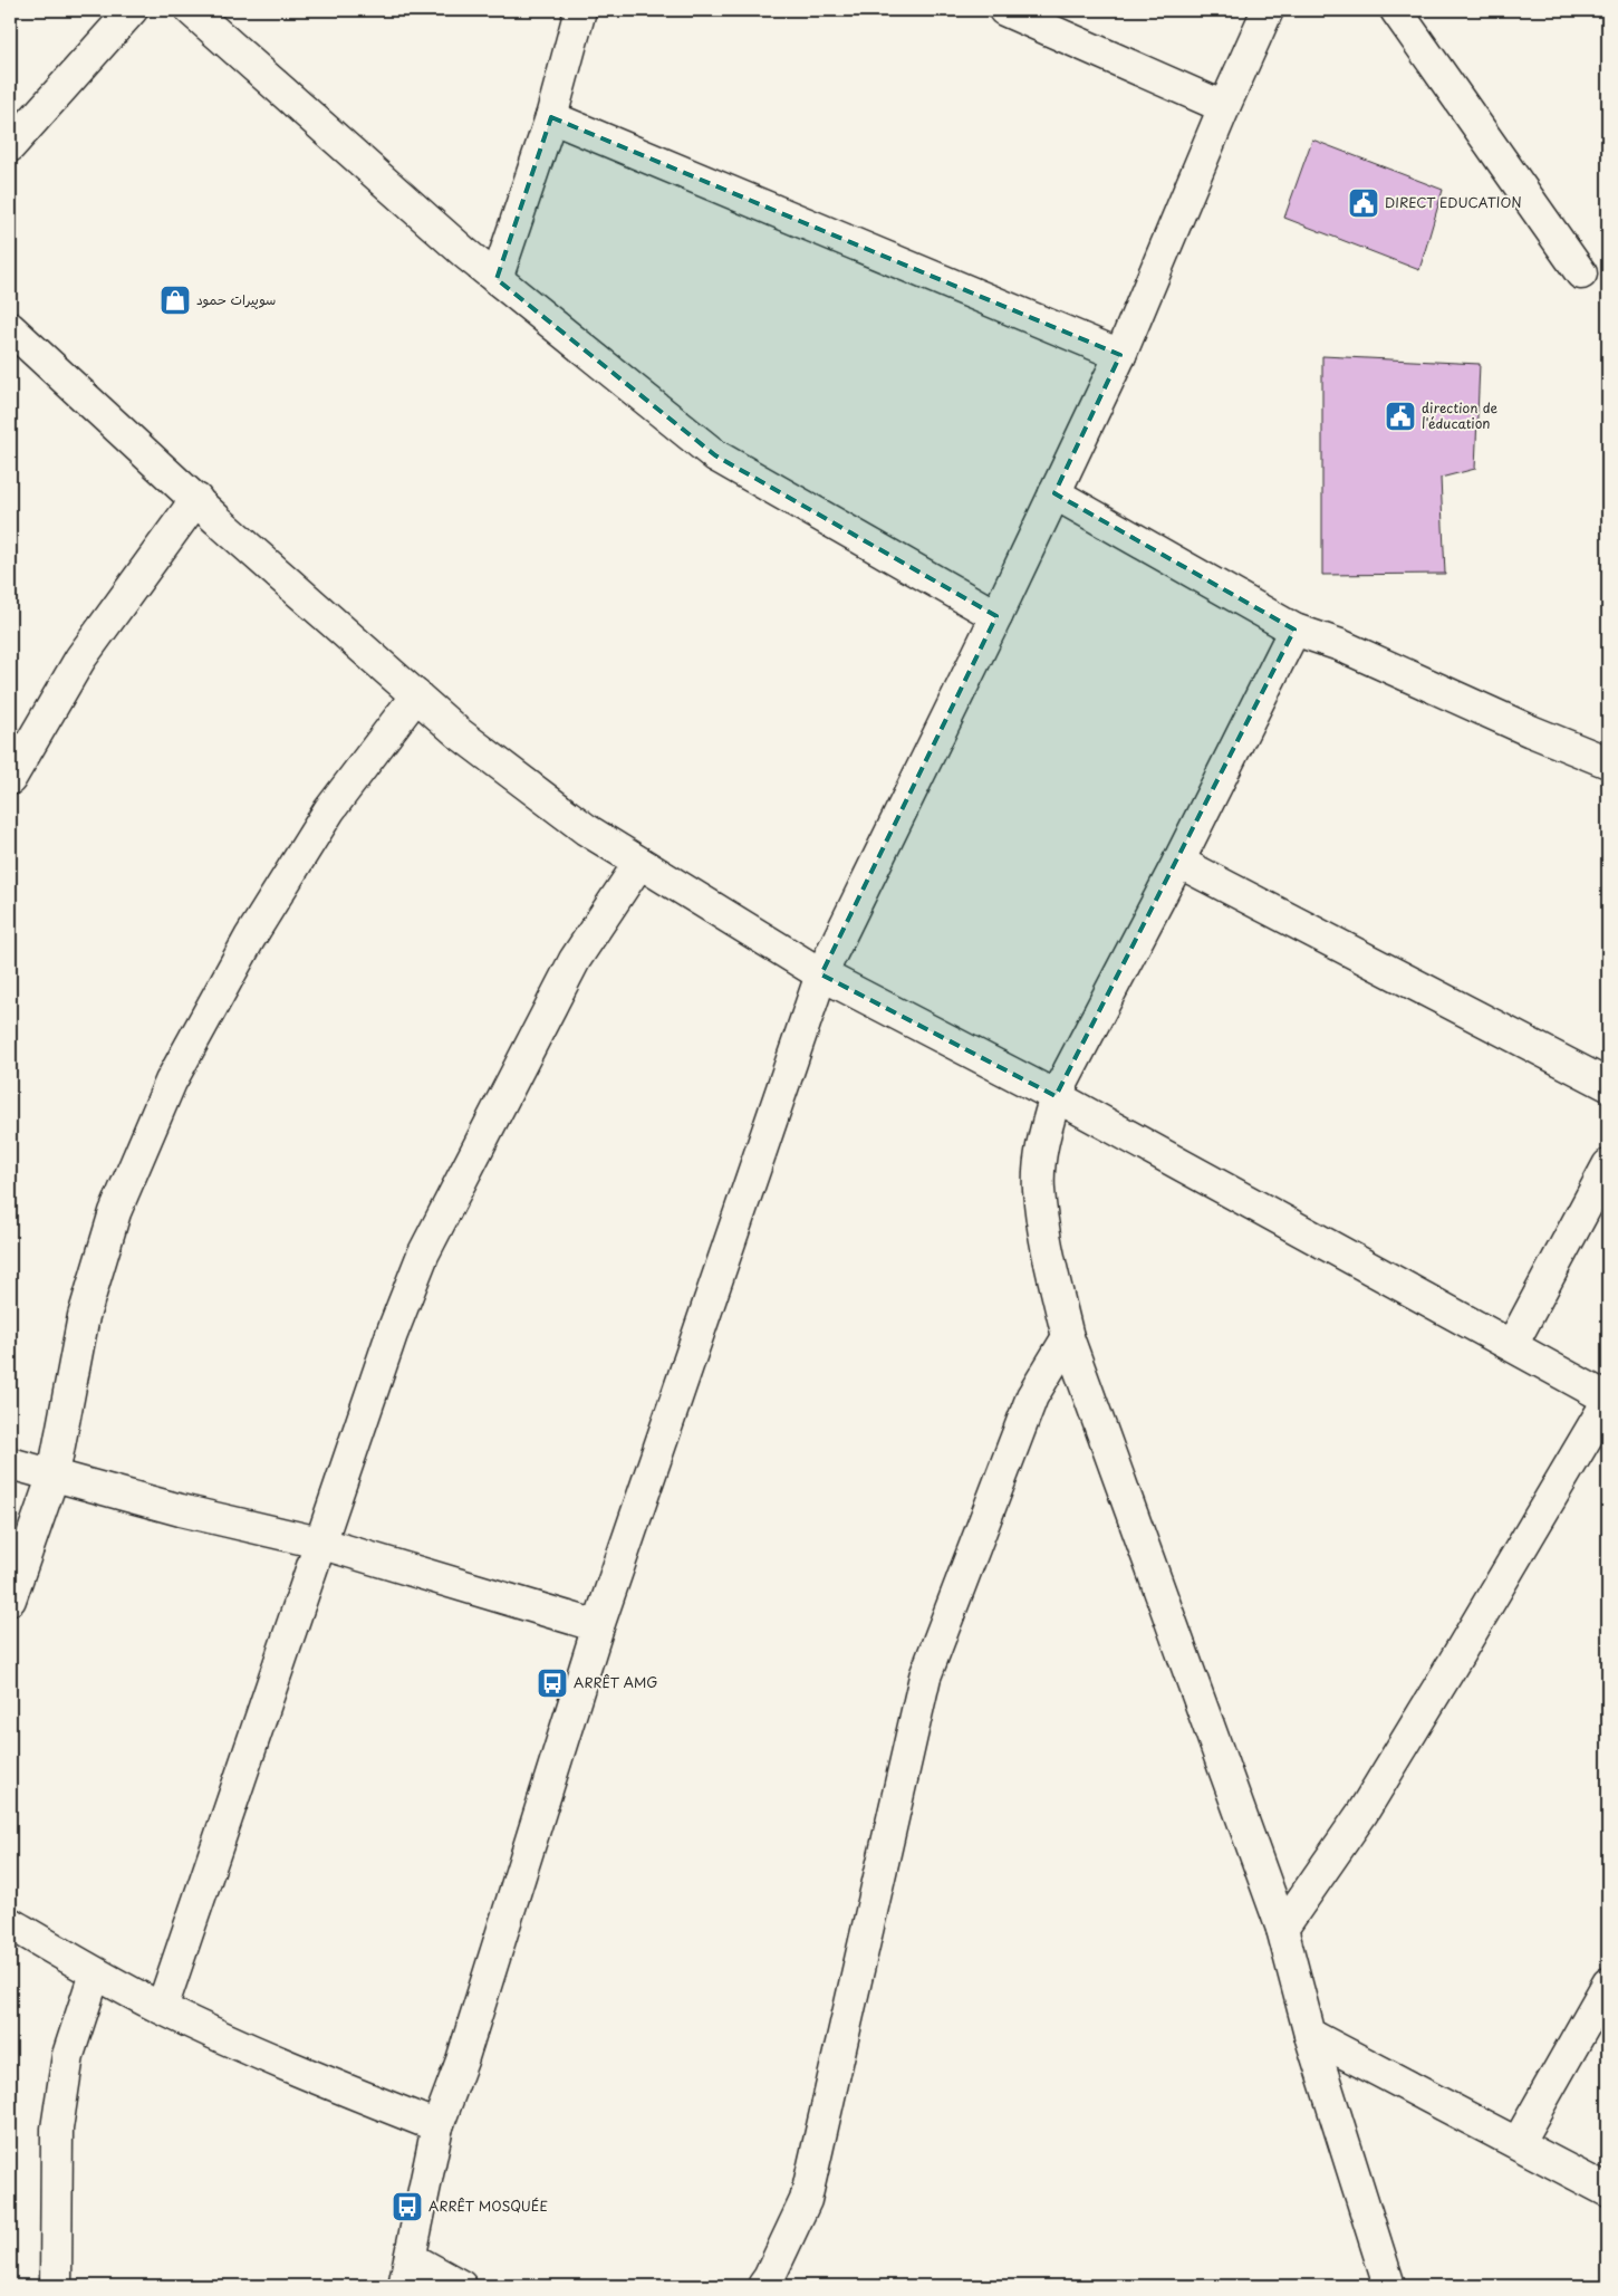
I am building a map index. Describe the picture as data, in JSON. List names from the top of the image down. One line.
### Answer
{"places":{"public building":["DIRECT EDUCATION","direction de l'éducation"],"shop":["سوپيرات حمود"],"bus stop":["ARRÊT AMG","ARRÊT MOSQUÉE"]}}
